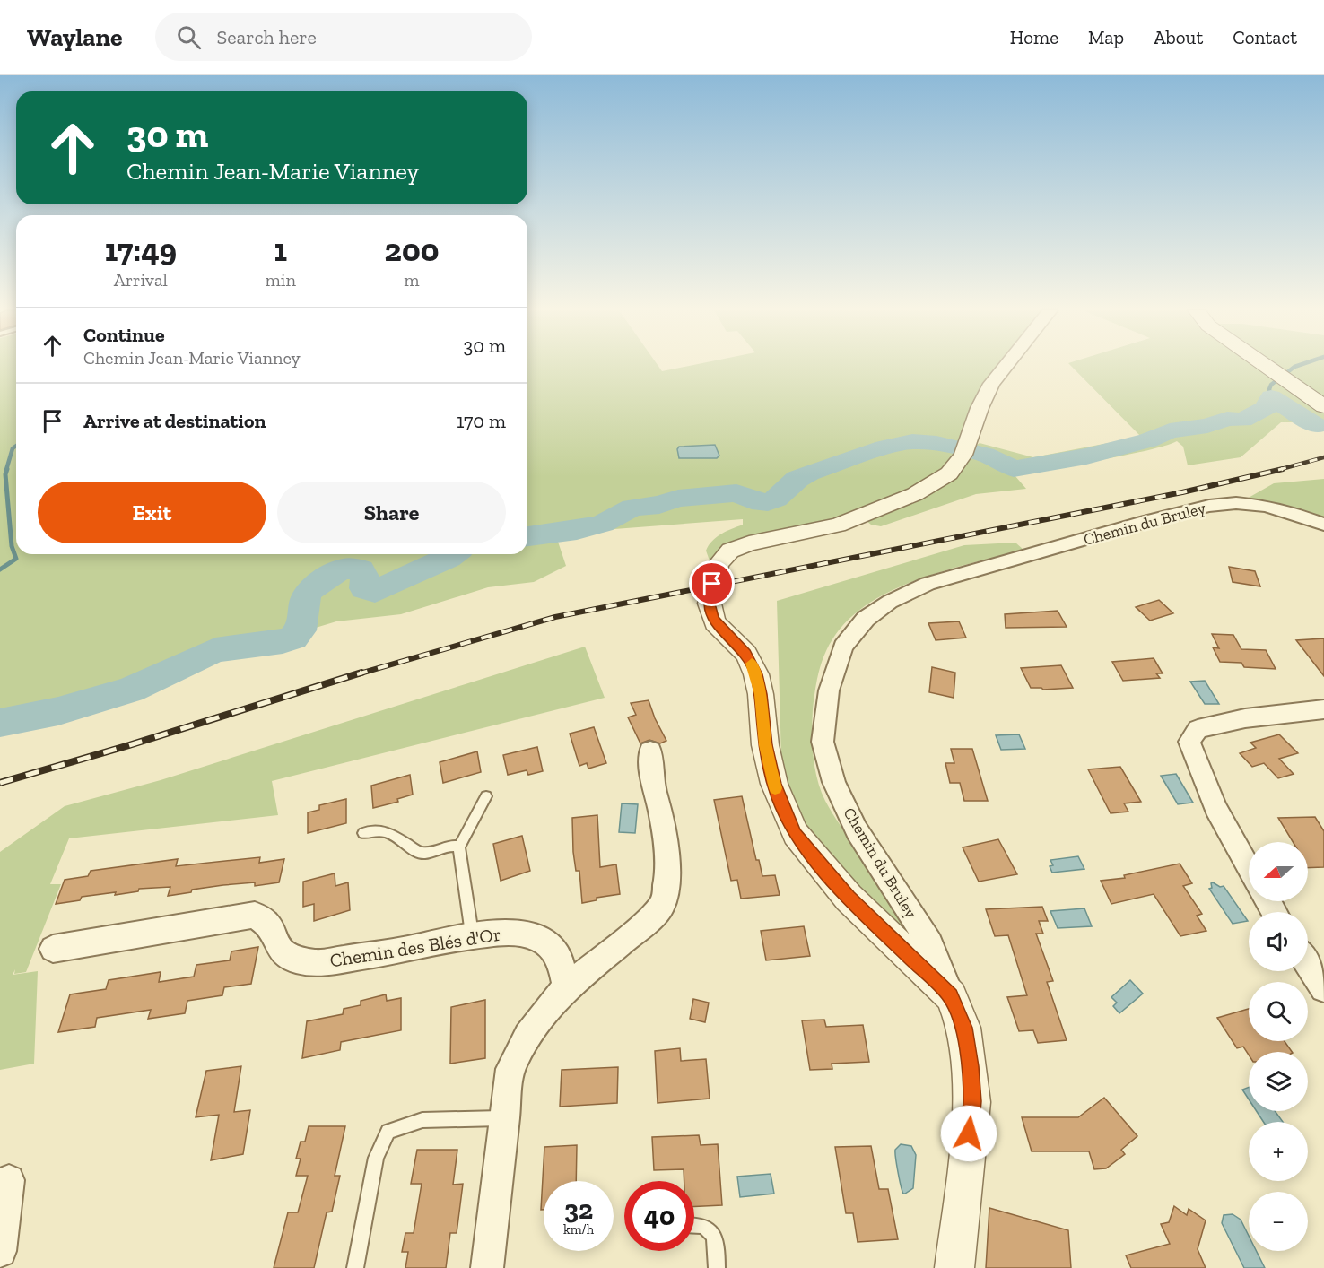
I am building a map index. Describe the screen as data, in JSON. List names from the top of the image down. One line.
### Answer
{"streets":{"street":["Chemin du Bruley","Chemin des Blés d'Or"]},"north":"left","page":{"header":"Waylane","search":"Search here","nav":["Home","Map","About","Contact"],"turn":["30 m","Chemin Jean-Marie Vianney"],"eta":["17:49","Arrival","1","min","200","m"],"list":[{"name":"Continue","note":"Chemin Jean-Marie Vianney","value":"30 m"},{"name":"Arrive at destination","value":"170 m"}],"buttons":["Exit","Share"],"map_buttons":["+","−"],"speed":"32 km/h","limit":"40"}}
